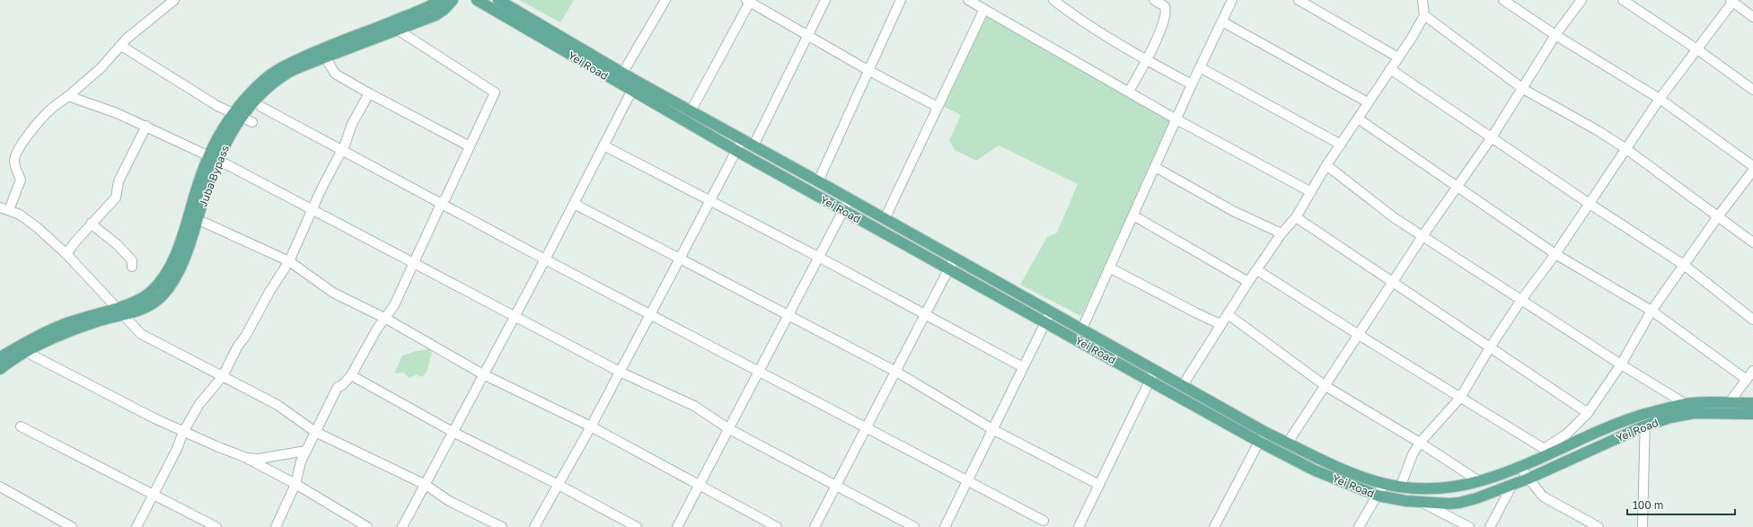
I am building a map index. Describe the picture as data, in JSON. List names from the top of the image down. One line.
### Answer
{"streets":{"main road":["Yei Road","Juba Bypass"]},"scale_bar":"100 m"}
